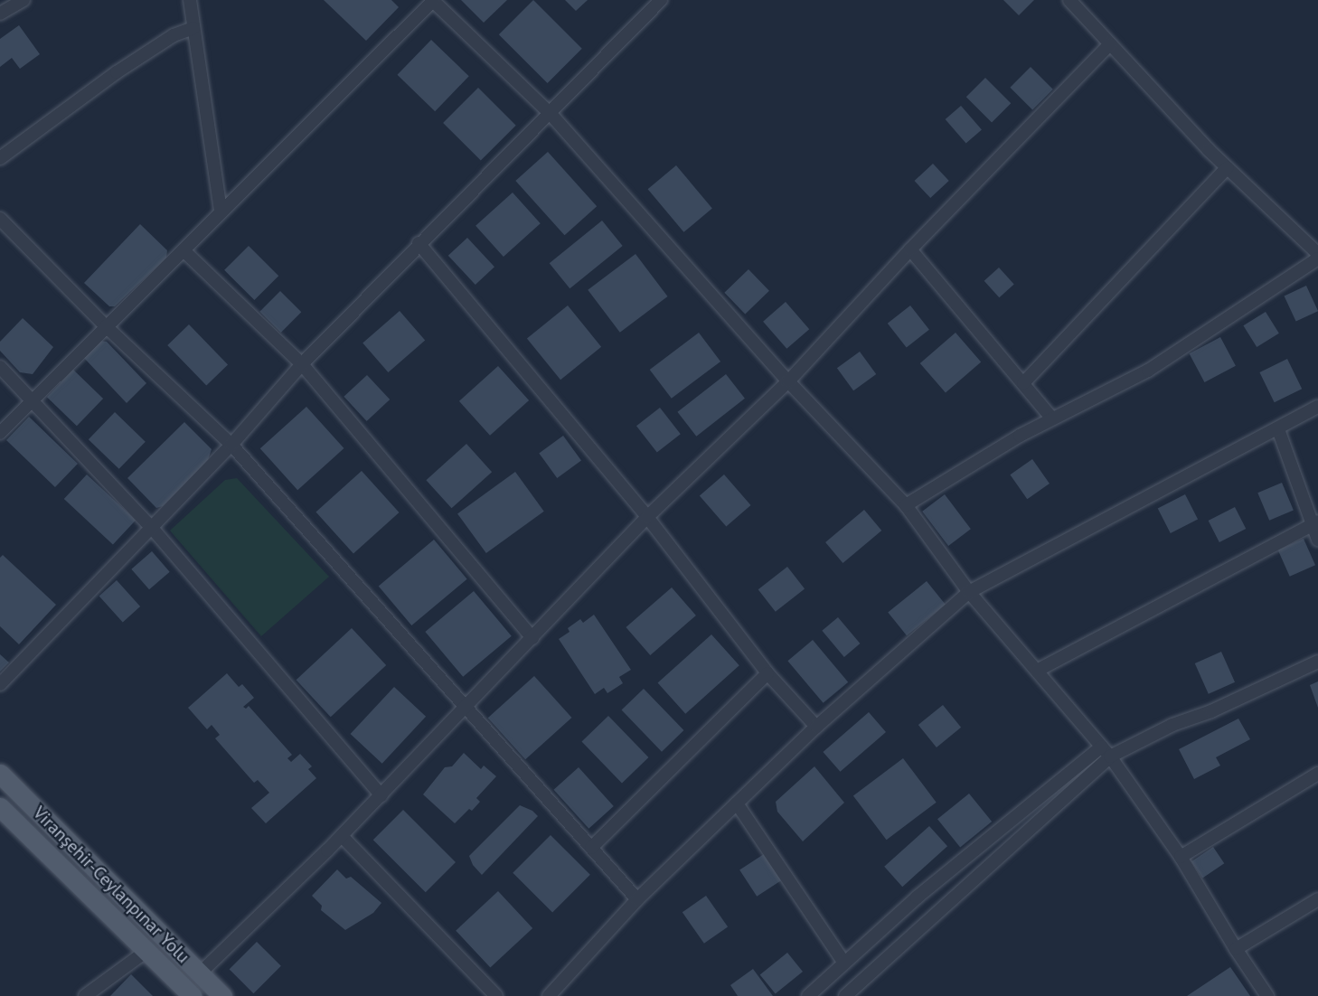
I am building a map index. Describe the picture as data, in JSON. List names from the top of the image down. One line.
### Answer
{"streets":{"main road":["Viranşehir-Ceylanpınar Yolu"]}}
